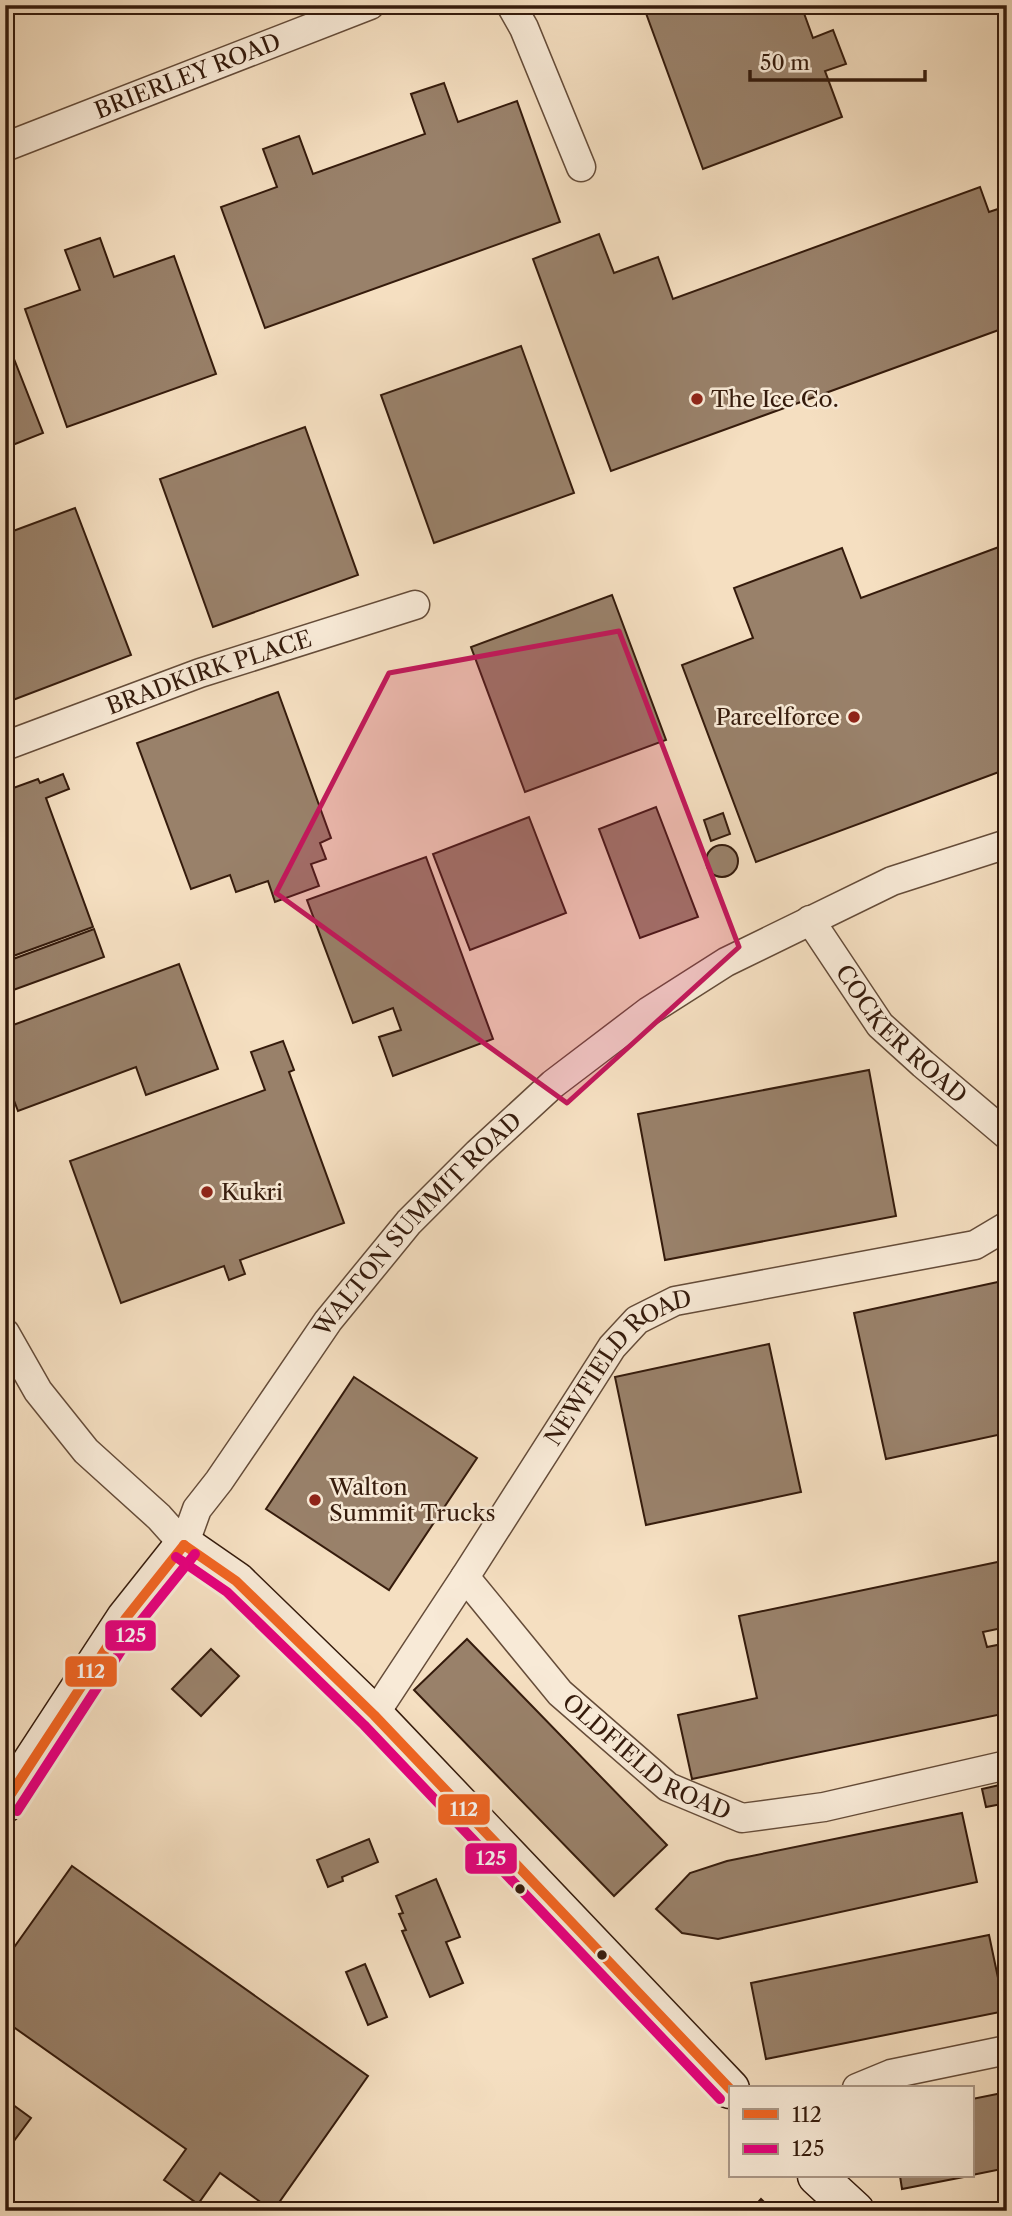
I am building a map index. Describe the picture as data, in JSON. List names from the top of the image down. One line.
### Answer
{"streets":{"street":["BRIERLEY ROAD","BRADKIRK PLACE","COCKER ROAD","WALTON SUMMIT ROAD","NEWFIELD ROAD","OLDFIELD ROAD"]},"crossings":[["COCKER ROAD","WALTON SUMMIT ROAD"],["NEWFIELD ROAD","OLDFIELD ROAD"]],"places":["The Ice Co.","Parcelforce","Kukri","Walton Summit Trucks"],"lines":["transit line 112","transit line 125"],"legend":["112","125"],"scale_bar":"50 m"}
